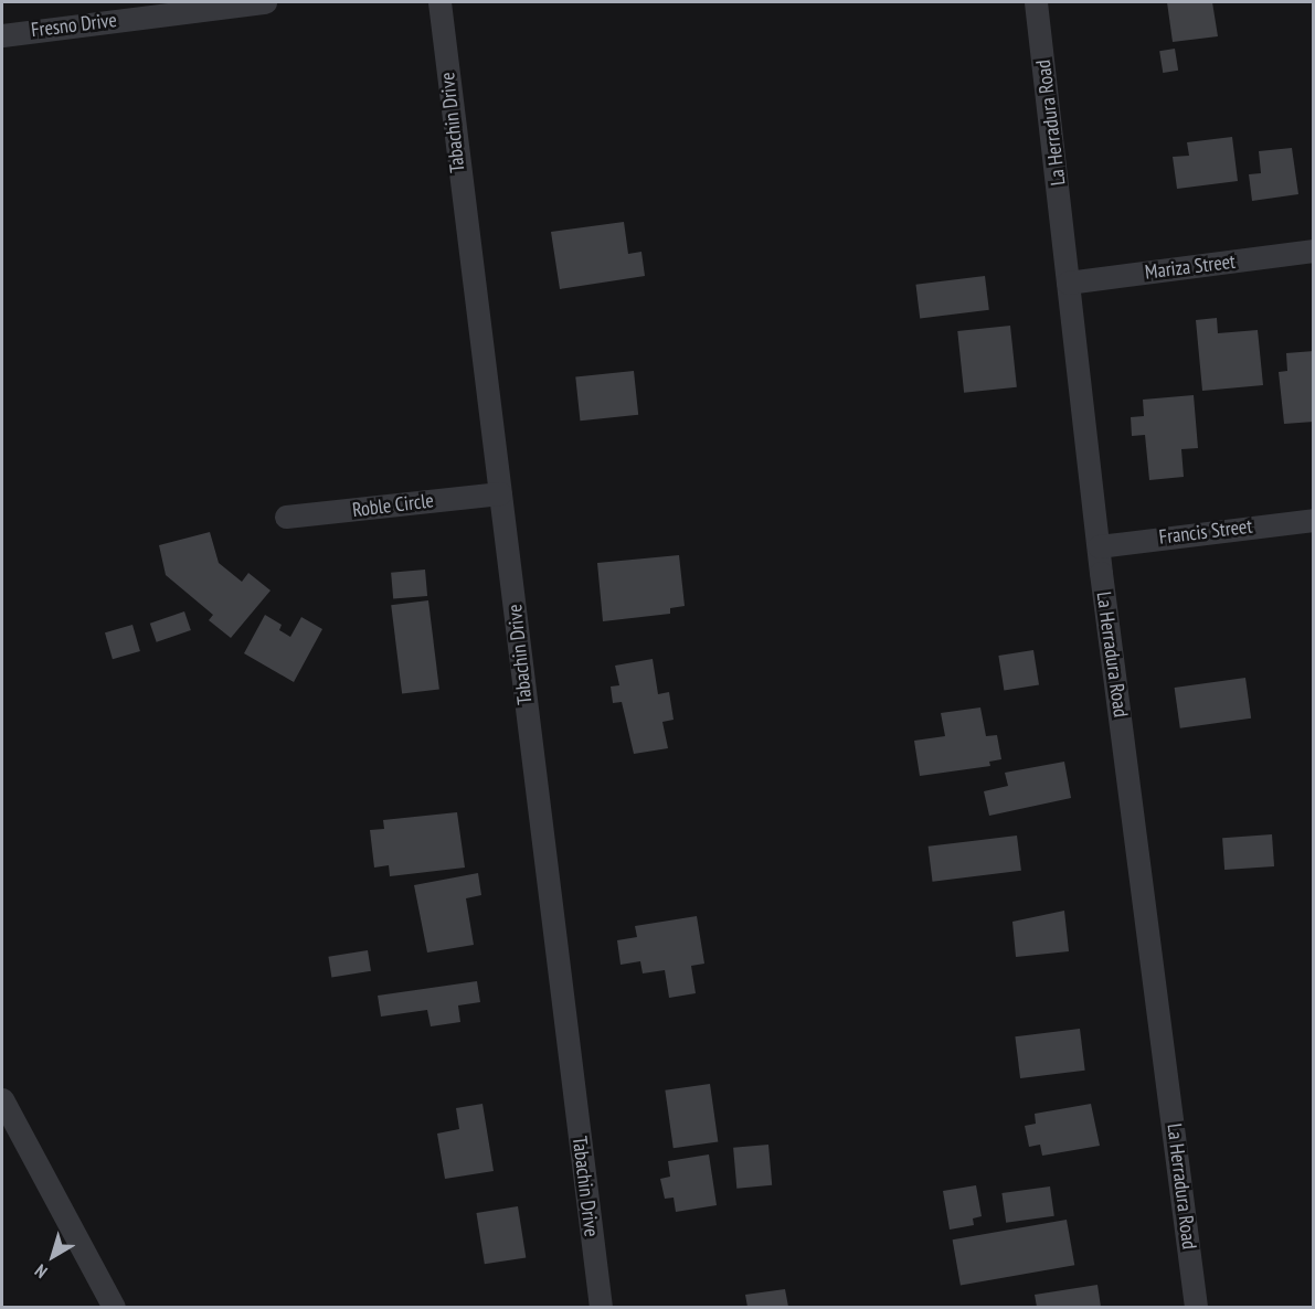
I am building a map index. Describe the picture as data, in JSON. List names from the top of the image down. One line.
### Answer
{"streets":{"street":["Fresno Drive","Tabachin Drive","La Herradura Road","Mariza Street","Roble Circle","Francis Street"]},"crossings":[["Tabachin Drive","Roble Circle"],["La Herradura Road","Mariza Street"],["La Herradura Road","Francis Street"]],"north":"bottom left"}
